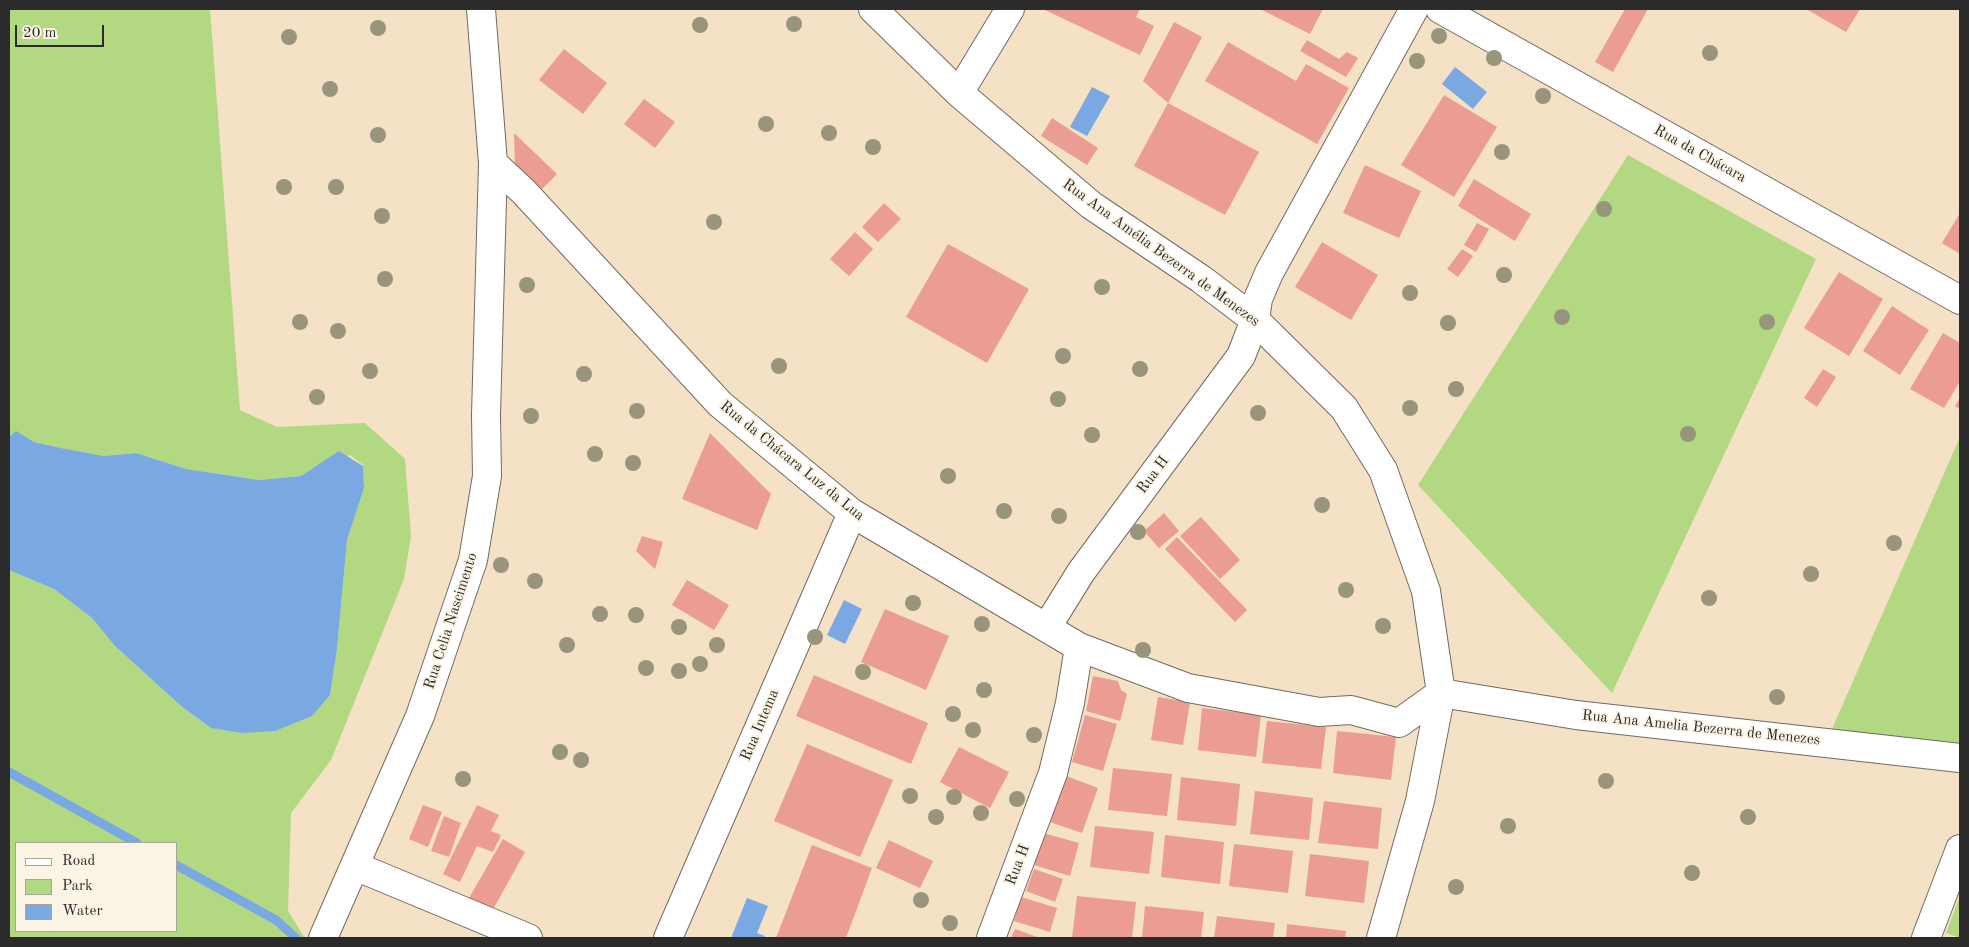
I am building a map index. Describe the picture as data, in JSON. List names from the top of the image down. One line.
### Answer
{"streets":{"street":["Rua da Chácara","Rua Ana Amélia Bezerra de Menezes","Rua da Chácara Luz da Lua","Rua H","Rua Celia Nascimento","Rua Intema","Rua Ana Amelia Bezerra de Menezes"]},"crossings":[["Rua Ana Amélia Bezerra de Menezes","Rua da Chácara Luz da Lua"],["Rua Ana Amélia Bezerra de Menezes","Rua H"],["Rua Ana Amélia Bezerra de Menezes","Rua Ana Amelia Bezerra de Menezes"],["Rua da Chácara Luz da Lua","Rua H"],["Rua da Chácara Luz da Lua","Rua Celia Nascimento"],["Rua da Chácara Luz da Lua","Rua Intema"],["Rua da Chácara Luz da Lua","Rua Ana Amelia Bezerra de Menezes"]],"legend":["Road","Park","Water"],"scale_bar":"20 m"}
